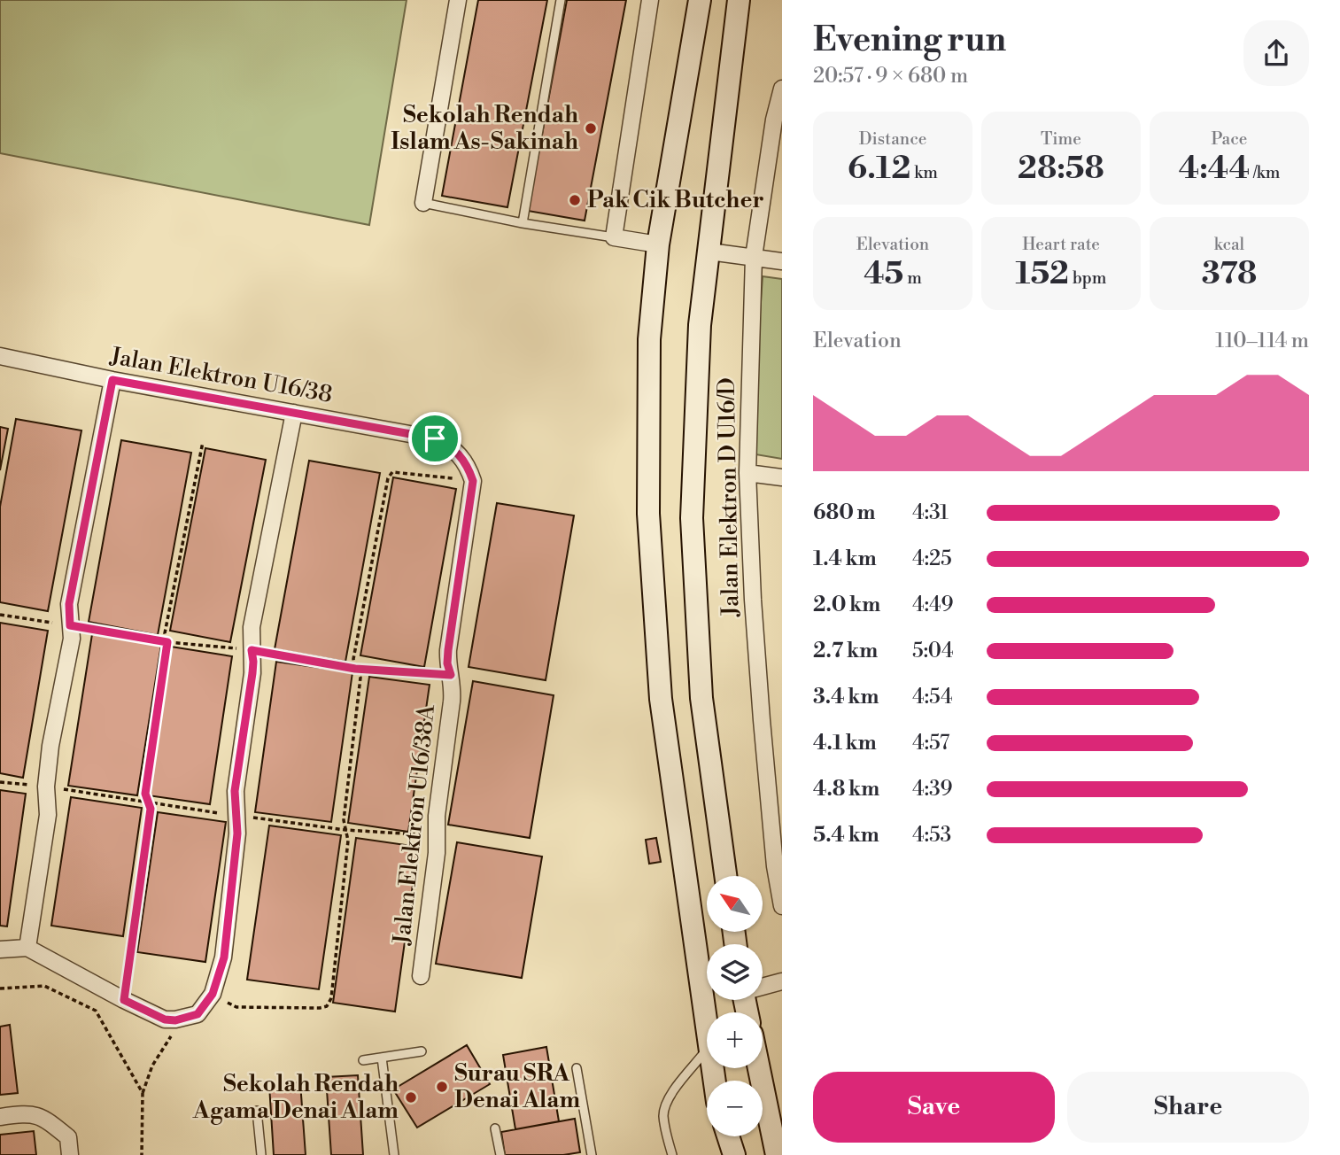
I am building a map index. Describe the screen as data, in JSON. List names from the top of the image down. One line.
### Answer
{"streets":{"street":["Jalan Elektron U16/38","Jalan Elektron D U16/D","Jalan Elektron U16/38A"]},"crossings":[["Jalan Elektron U16/38","Jalan Elektron U16/38A"]],"places":["Sekolah Rendah Islam As-Sakinah","Pak Cik Butcher","Surau SRA Denai Alam","Sekolah Rendah Agama Denai Alam"],"north":"top left","page":{"heading":["Evening run","20:57 · 9 × 680 m"],"stats":[["Distance","6.12 km"],["Time","28:58"],["Pace","4:44 /km"],["Elevation","45 m"],["Heart rate","152 bpm"],["kcal","378"]],"chart":["Elevation","110–114 m"],"list":[{"name":"680 m","note":"4:31"},{"name":"1.4 km","note":"4:25"},{"name":"2.0 km","note":"4:49"},{"name":"2.7 km","note":"5:04"},{"name":"3.4 km","note":"4:54"},{"name":"4.1 km","note":"4:57"},{"name":"4.8 km","note":"4:39"},{"name":"5.4 km","note":"4:53"}],"map_buttons":["+","−"],"buttons":["Save","Share"]}}
